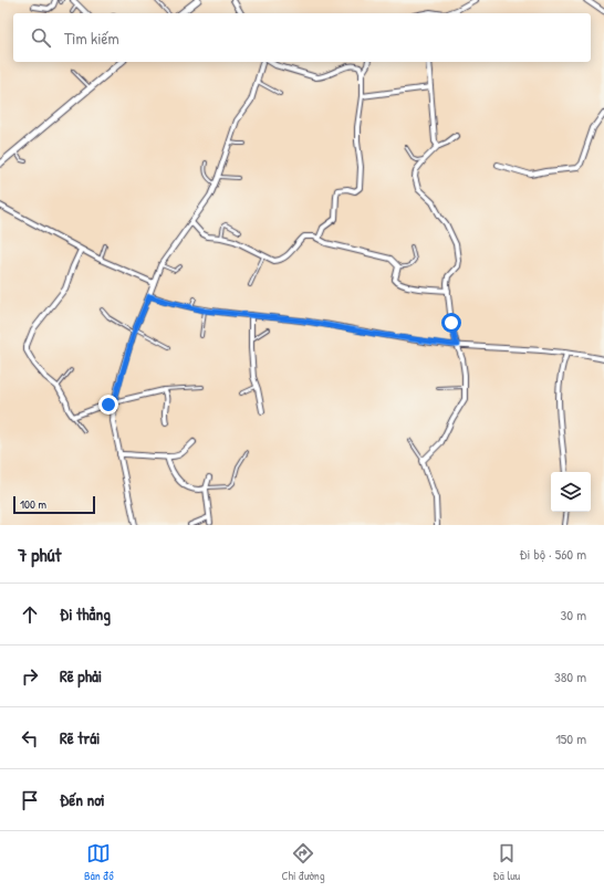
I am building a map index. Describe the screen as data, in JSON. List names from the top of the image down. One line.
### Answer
{"scale_bar":"100 m","page":{"search":"Tìm kiếm","scale":"100 m","heading":["7 phút","Đi bộ · 560 m"],"list":[["Đi thẳng","30 m"],["Rẽ phải","380 m"],["Rẽ trái","150 m"],"Đến nơi"],"nav":["Bản đồ","Chỉ đường","Đã lưu"]}}
